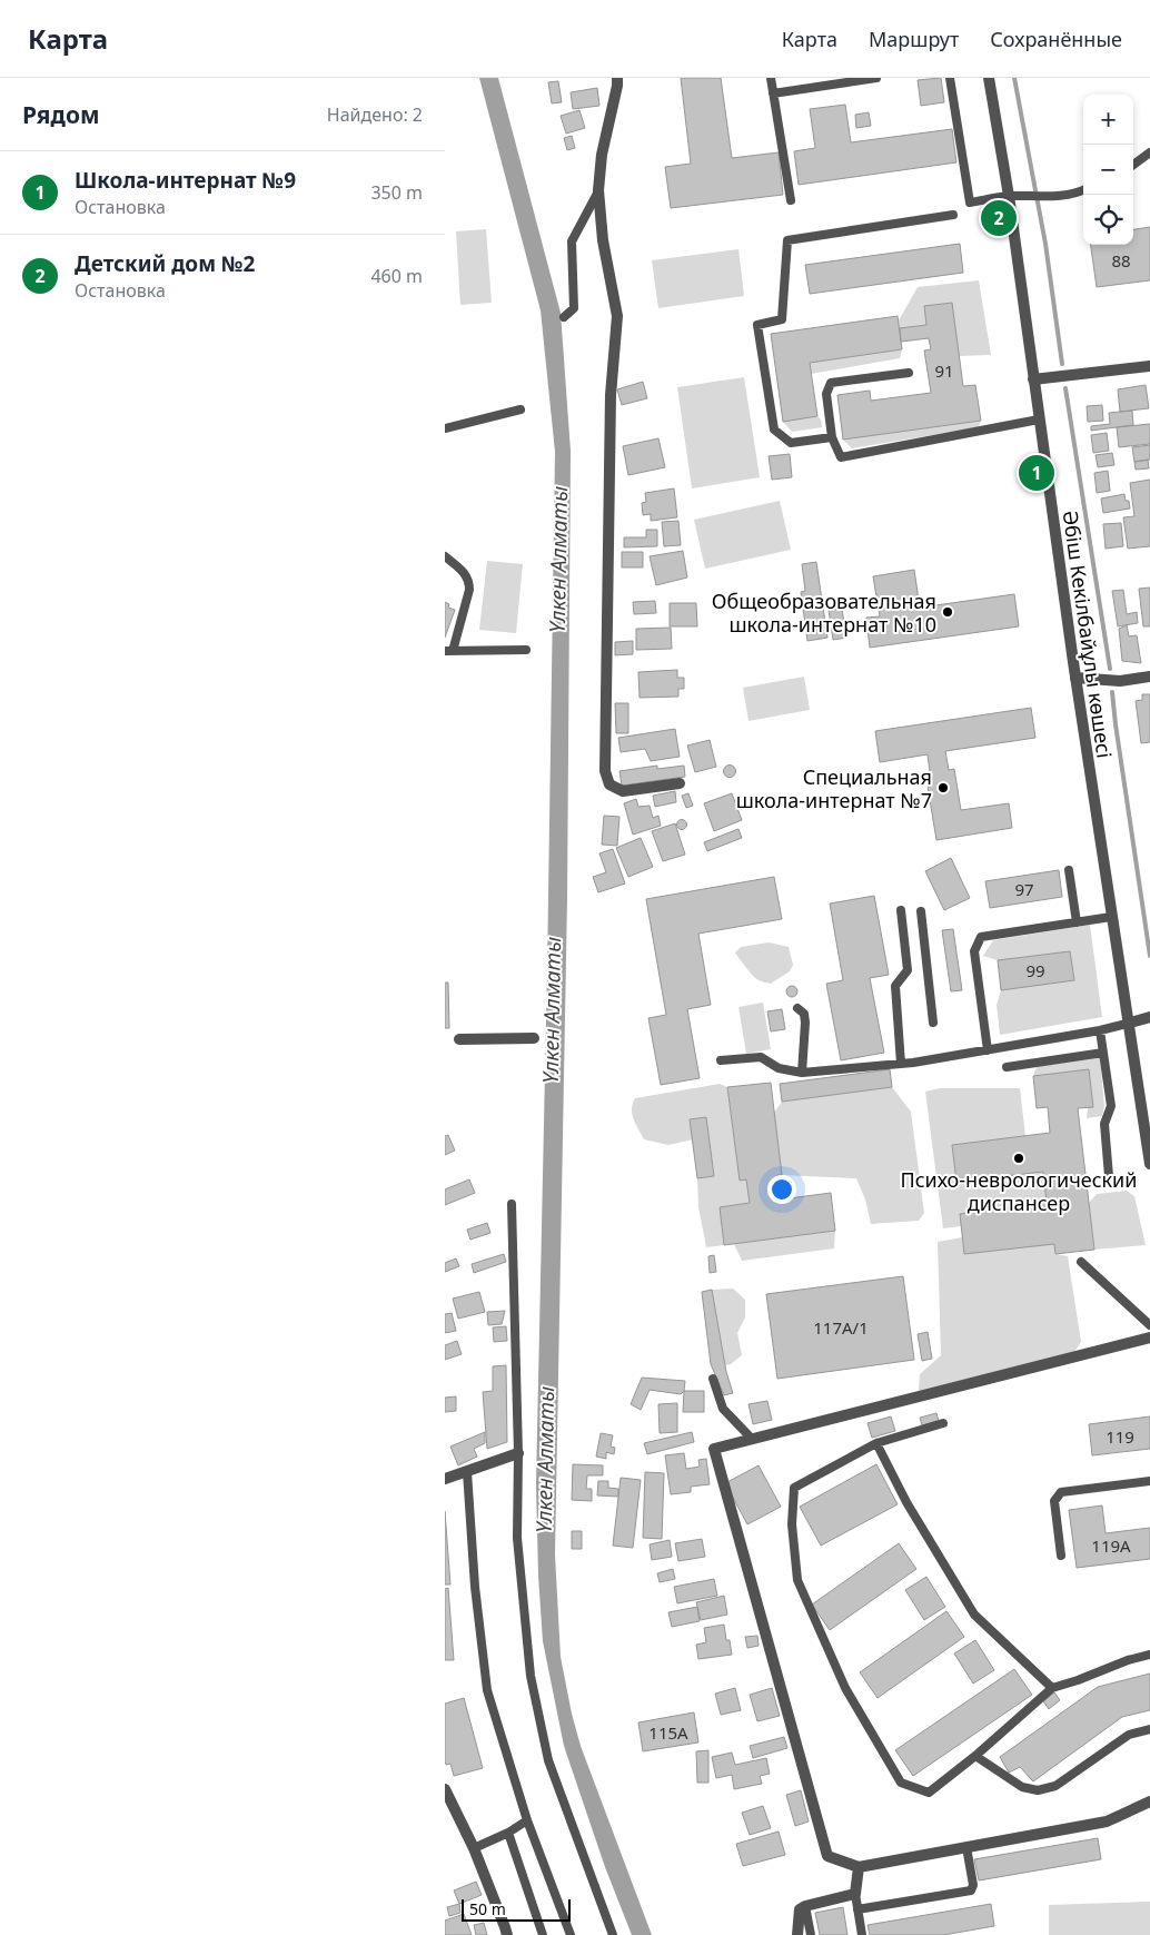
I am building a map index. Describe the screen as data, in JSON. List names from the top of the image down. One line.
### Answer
{"streets":{"street":["Әбіш Кекілбайұлы көшесі"]},"water":["Үлкен Алматы"],"places":["Общеобразовательная школа-интернат №10","Специальная школа-интернат №7","Психо-неврологический диспансер"],"house_numbers":["88","91","97","99","117А/1","119","119А","115А"],"scale_bar":"50 m","page":{"header":"Карта","nav":["Карта","Маршрут","Сохранённые"],"heading":["Рядом","Найдено: 2"],"map_buttons":["+","−"],"list":[{"mark":"1","name":"Школа-интернат №9","note":"Остановка","value":"350 m"},{"mark":"2","name":"Детский дом №2","note":"Остановка","value":"460 m"}],"pins":["2","1"],"scale":"50 m"}}
